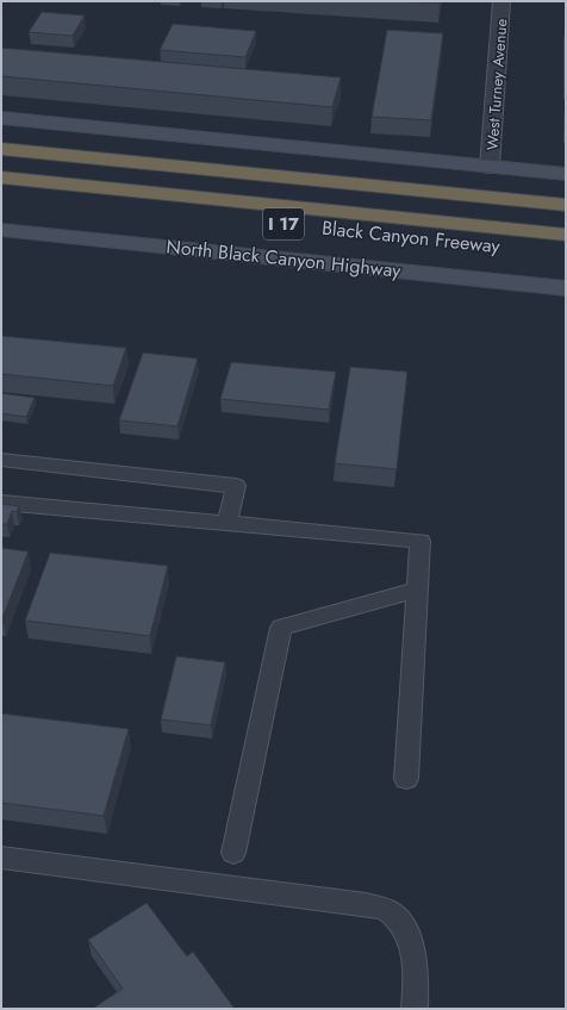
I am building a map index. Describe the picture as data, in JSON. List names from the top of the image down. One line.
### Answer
{"streets":{"highway":["I 17","Black Canyon Freeway"],"main road":["North Black Canyon Highway"],"street":["West Turney Avenue"]}}
